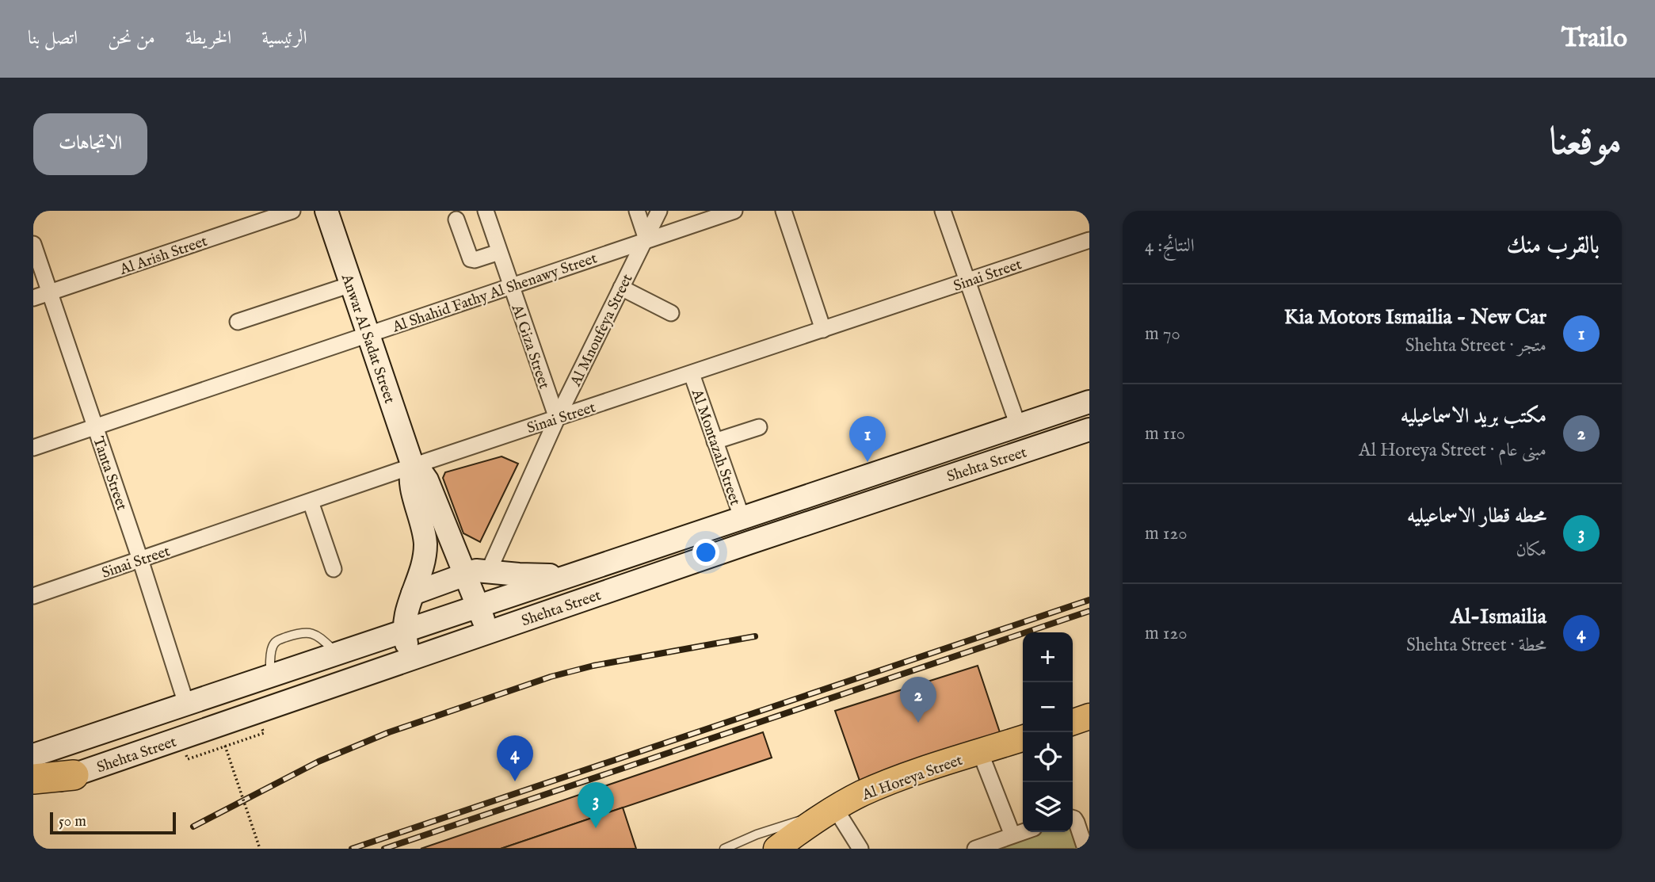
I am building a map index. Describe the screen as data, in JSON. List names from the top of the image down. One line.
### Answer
{"streets":{"main road":["Anwar Al Sadat Street","Shehta Street","Al Horeya Street"],"street":["Al Arish Street","Sinai Street","Al Shahid Fathy Al Shenawy Street","Al Mnoufeya Street","Al Giza Street","Al Montazah Street","Tanta Street"]},"crossings":[["Al Arish Street","Tanta Street"],["Sinai Street","Al Mnoufeya Street"],["Sinai Street","Anwar Al Sadat Street"],["Sinai Street","Al Giza Street"],["Sinai Street","Al Montazah Street"],["Sinai Street","Tanta Street"],["Al Shahid Fathy Al Shenawy Street","Al Mnoufeya Street"],["Al Shahid Fathy Al Shenawy Street","Anwar Al Sadat Street"],["Al Shahid Fathy Al Shenawy Street","Al Giza Street"],["Al Shahid Fathy Al Shenawy Street","Tanta Street"],["Al Mnoufeya Street","Al Giza Street"],["Anwar Al Sadat Street","Shehta Street"],["Al Montazah Street","Shehta Street"],["Shehta Street","Tanta Street"]],"scale_bar":"50 m","page":{"header":"Trailo","nav":["الرئيسية","الخريطة","من نحن","اتصل بنا"],"title":"موقعنا","buttons":"الاتجاهات","heading":["بالقرب منك","النتائج: 4"],"list":[{"mark":"1","name":"Kia Motors Ismailia - New Car","note":"متجر · Shehta Street","value":"70 m"},{"mark":"2","name":"مكتب بريد الاسماعيليه","note":"مبنى عام · Al Horeya Street","value":"110 m"},{"mark":"3","name":"محطه قطار الاسماعيليه","note":"مكان","value":"120 m"},{"mark":"4","name":"Al-Ismailia","note":"محطة · Shehta Street","value":"120 m"}],"pins":["1","2","4","3"],"map_buttons":["+","−"],"scale":"50 m"}}
